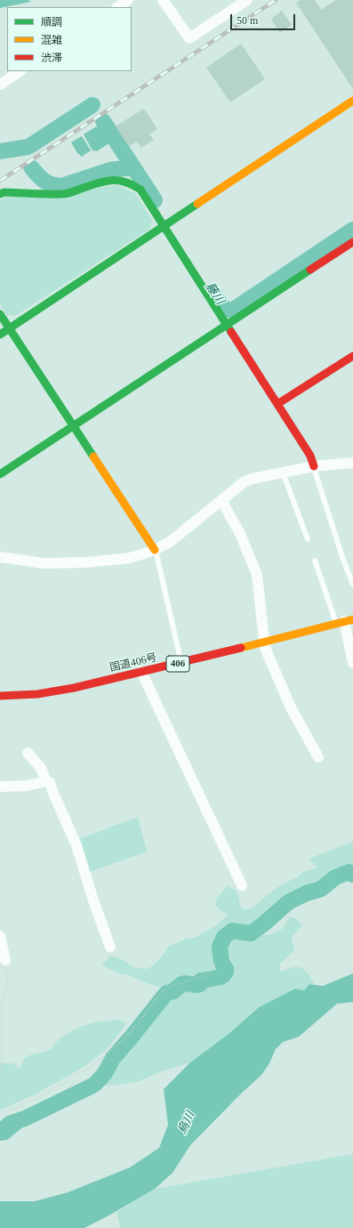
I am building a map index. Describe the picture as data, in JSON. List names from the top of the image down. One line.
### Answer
{"streets":{"main road":["国道406号","406"]},"water":["藤川","烏川"],"legend":["順調","混雑","渋滞"],"scale_bar":"50 m"}
